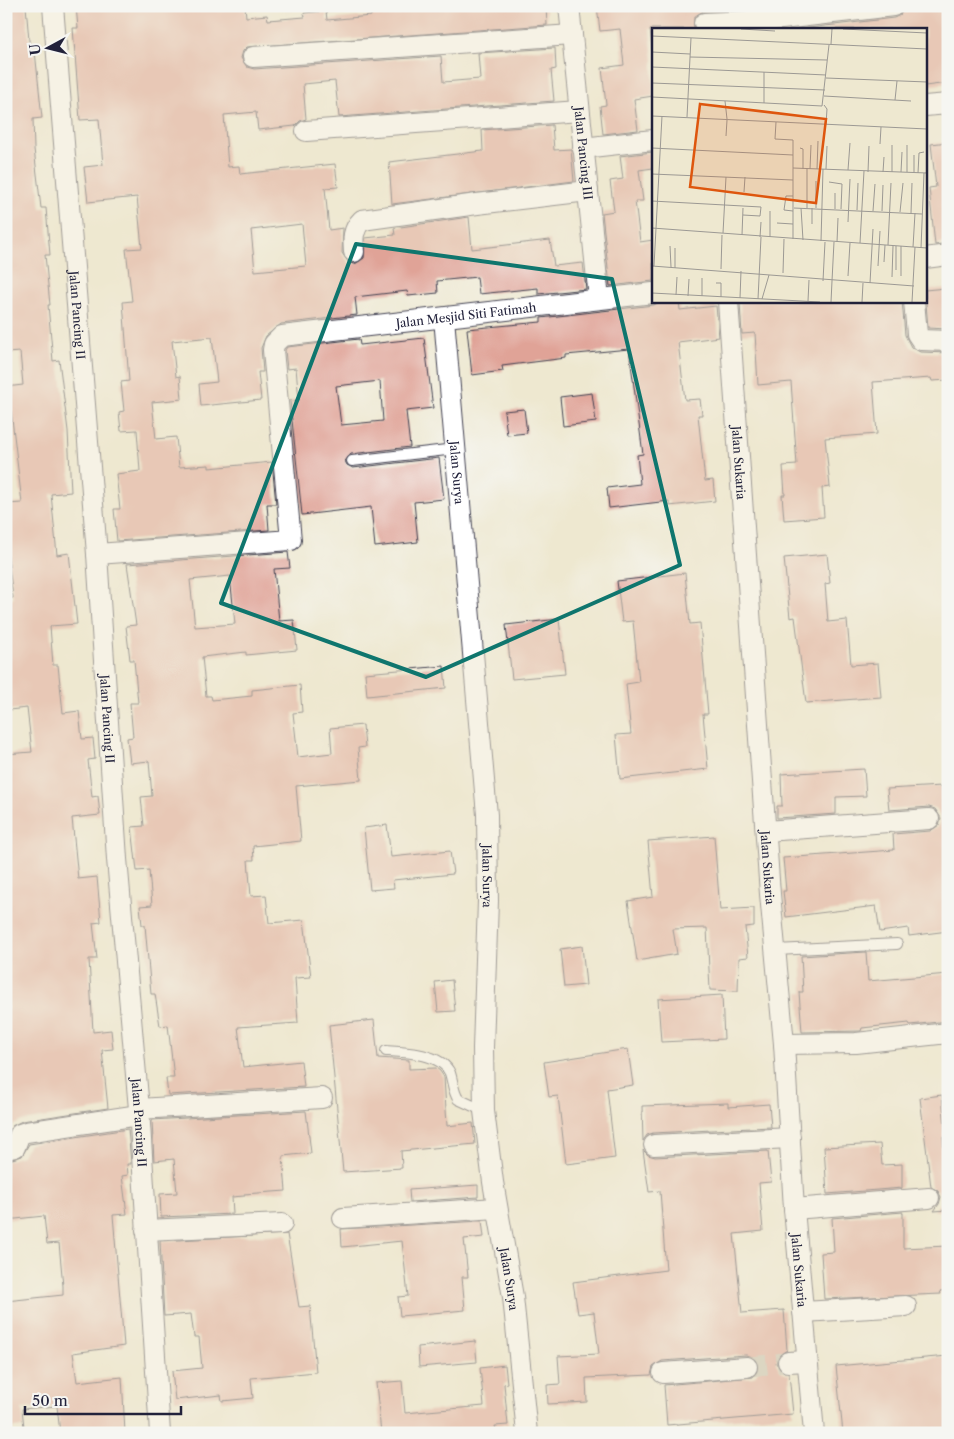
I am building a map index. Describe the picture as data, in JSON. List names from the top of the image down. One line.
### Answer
{"streets":{"street":["Jalan Pancing III","Jalan Mesjid Siti Fatimah","Jalan Pancing II","Jalan Sukaria","Jalan Surya"]},"crossings":[["Jalan Pancing III","Jalan Mesjid Siti Fatimah"],["Jalan Mesjid Siti Fatimah","Jalan Pancing II"],["Jalan Mesjid Siti Fatimah","Jalan Surya"]],"scale_bar":"50 m","north":"left"}
